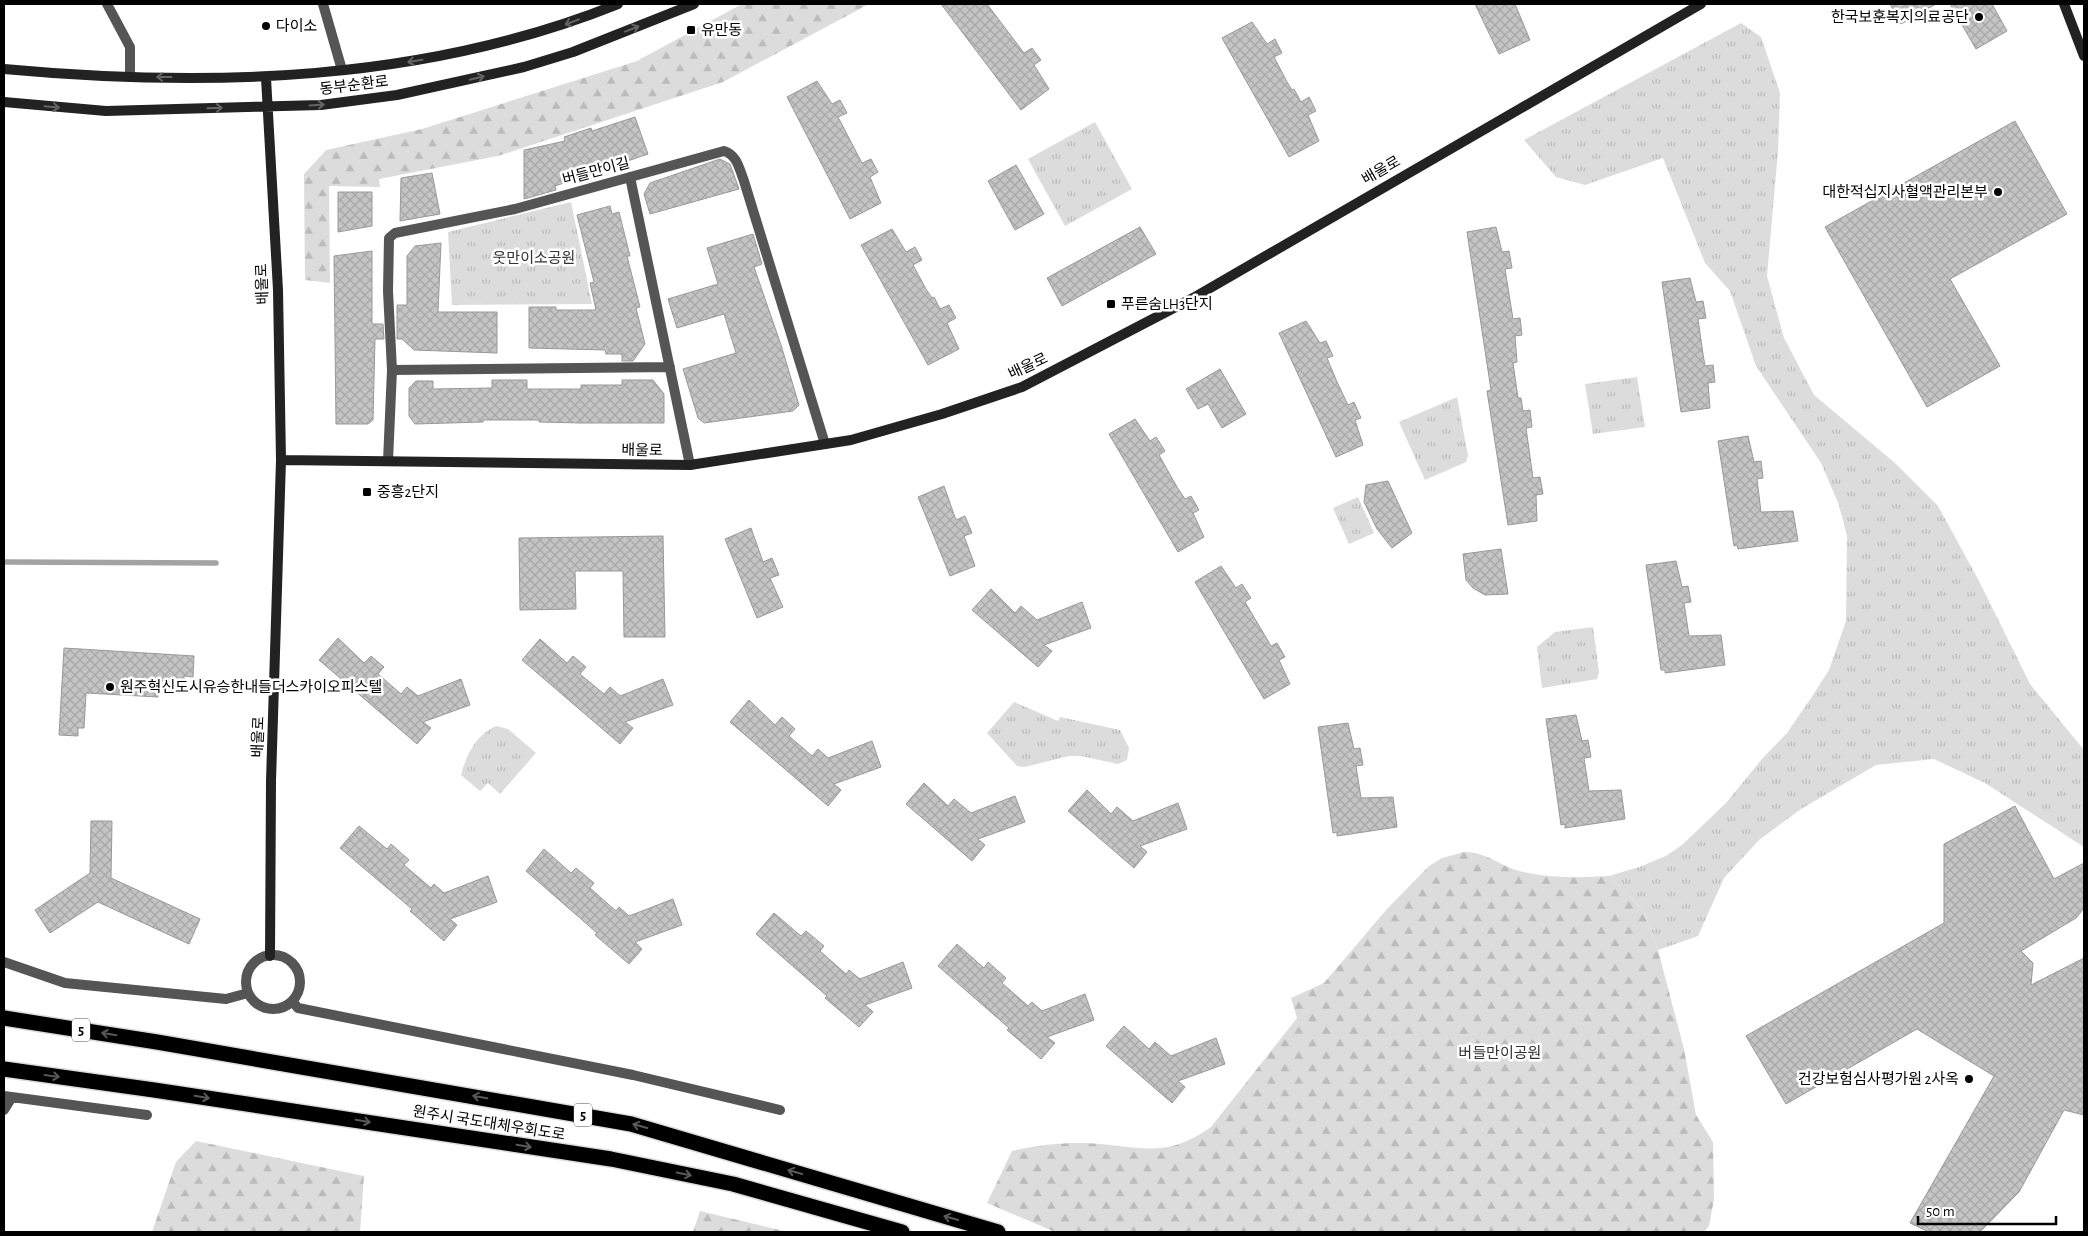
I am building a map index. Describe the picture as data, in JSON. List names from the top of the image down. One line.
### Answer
{"streets":{"highway":["5","원주시 국도대체우회도로"],"street":["동부순환로","배울로","버들만이길"]},"crossings":[["동부순환로","배울로"],["배울로","버들만이길"]],"parks":["웃만이소공원","버들만이공원"],"places":{"other":["한국보훈복지의료공단","다이소","대한적십지사혈액관리본부","원주혁신도시유승한내들더스카이오피스텔","건강보험심사평가원 2사옥"],"transit":["유만동","푸른숨LH3단지","중흥2단지"]},"scale_bar":"50 m"}
